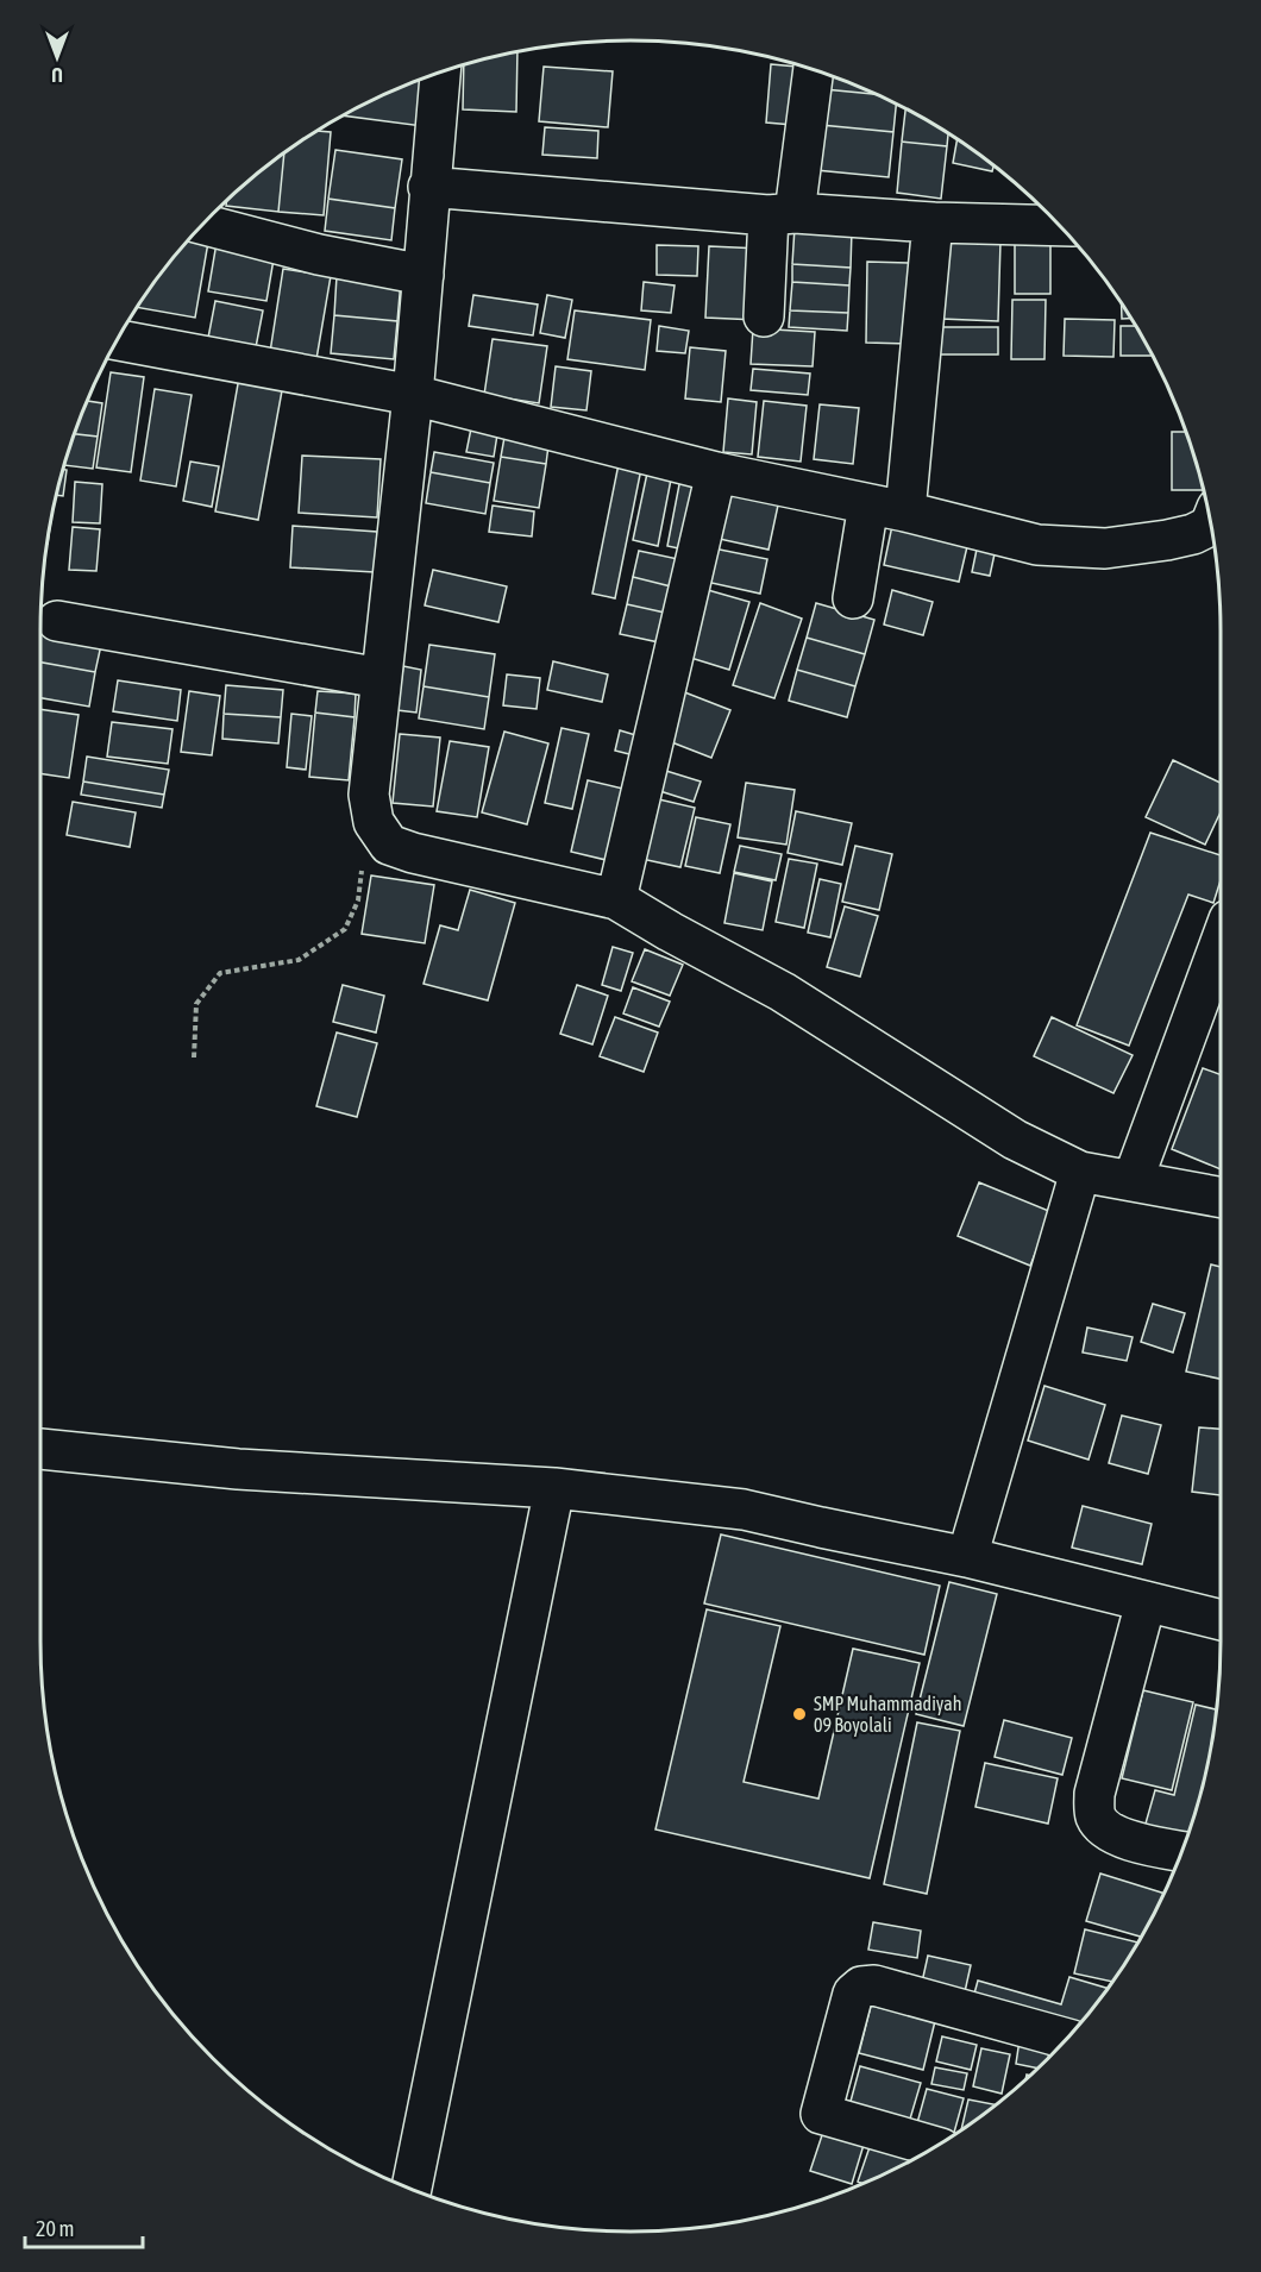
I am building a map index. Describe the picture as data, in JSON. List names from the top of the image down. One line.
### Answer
{"places":["SMP Muhammadiyah 09 Boyolali"],"scale_bar":"20 m","north":"bottom"}
